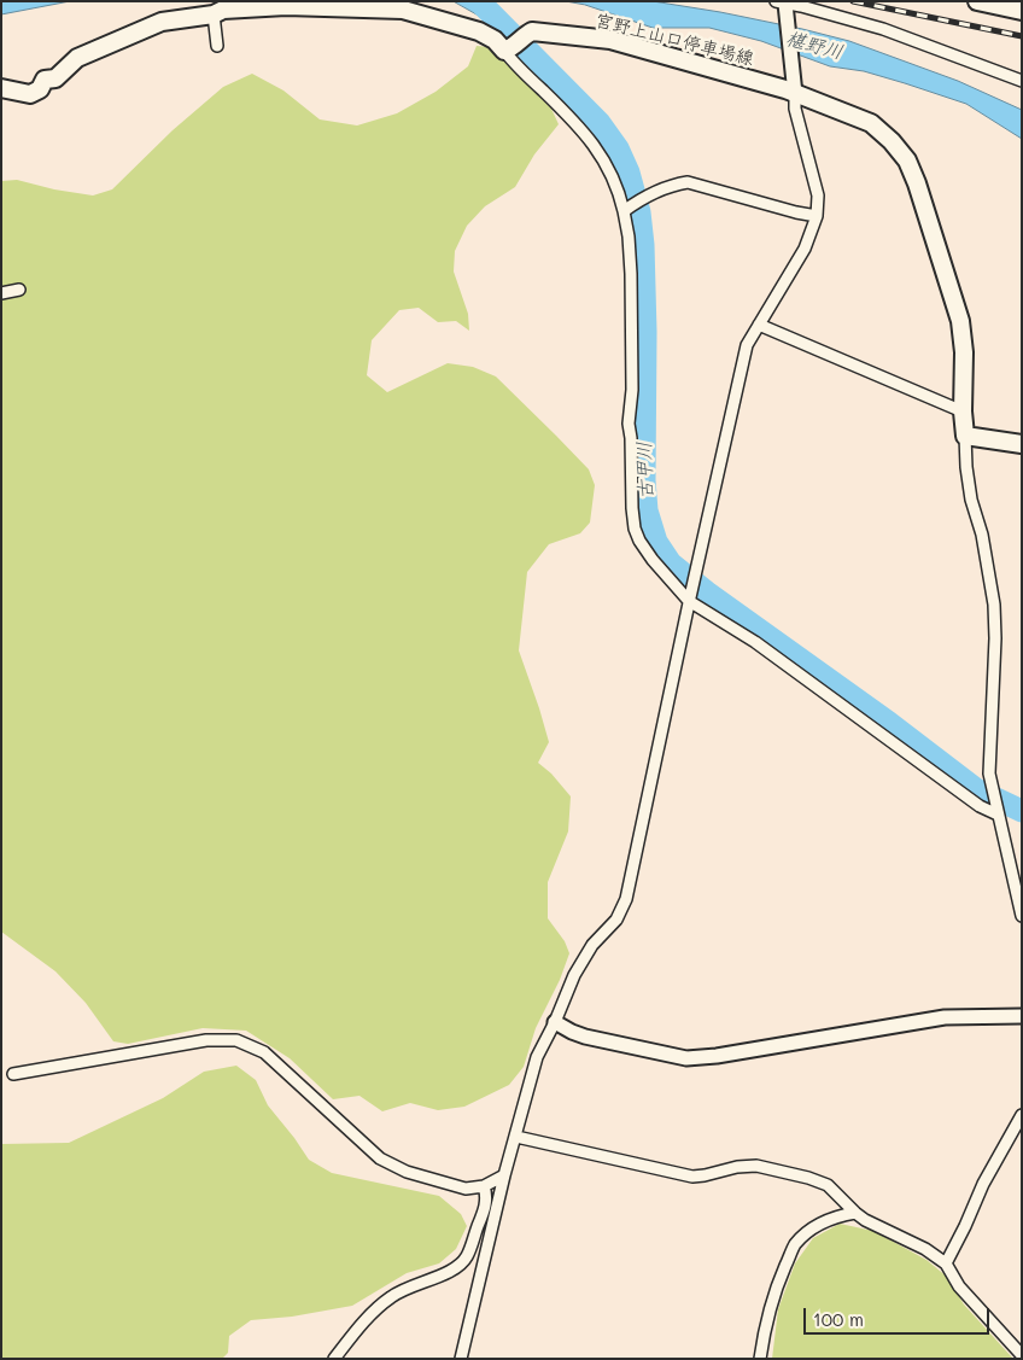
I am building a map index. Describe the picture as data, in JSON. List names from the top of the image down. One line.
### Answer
{"streets":{"main road":["宮野上山口停車場線"]},"water":["椹野川","古甲川"],"scale_bar":"100 m"}
